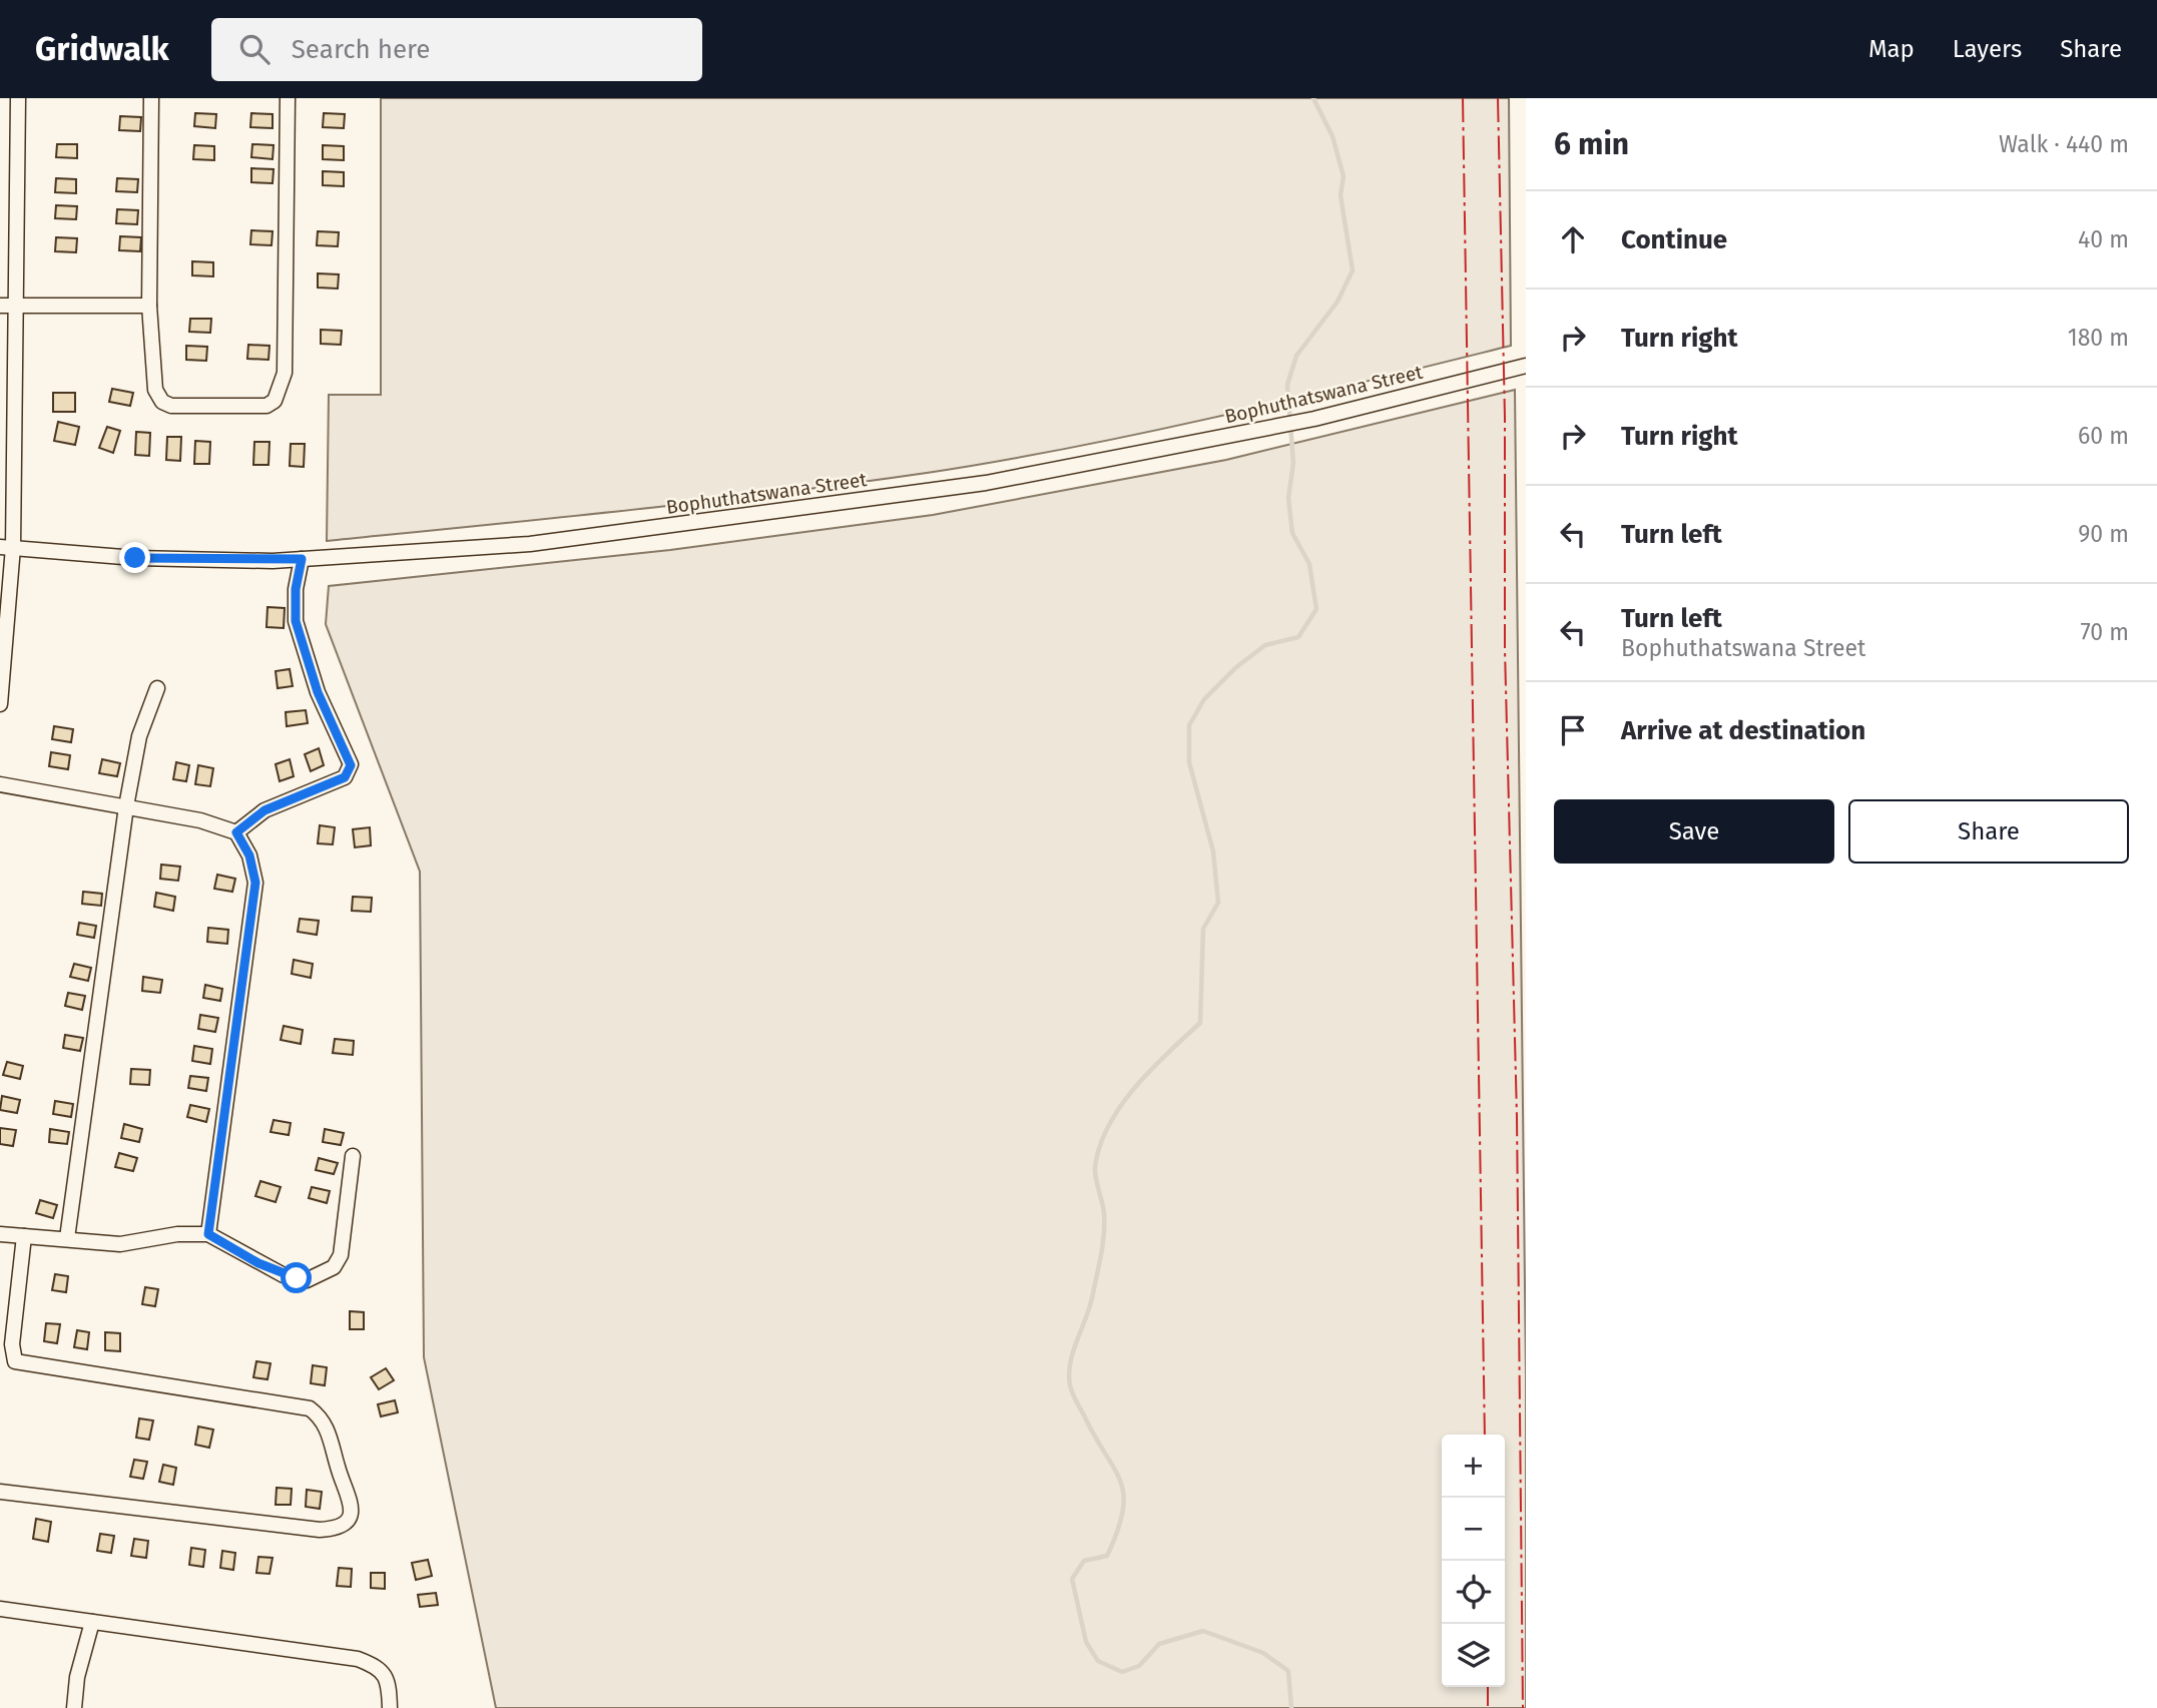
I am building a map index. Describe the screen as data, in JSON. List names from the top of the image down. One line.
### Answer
{"streets":{"street":["Bophuthatswana Street"]},"page":{"header":"Gridwalk","search":"Search here","nav":["Map","Layers","Share"],"heading":["6 min","Walk · 440 m"],"list":[["Continue","40 m"],["Turn right","180 m"],["Turn right","60 m"],["Turn left","90 m"],["Turn left","Bophuthatswana Street","70 m"],"Arrive at destination"],"buttons":["Save","Share"],"map_buttons":["+","−"]}}
